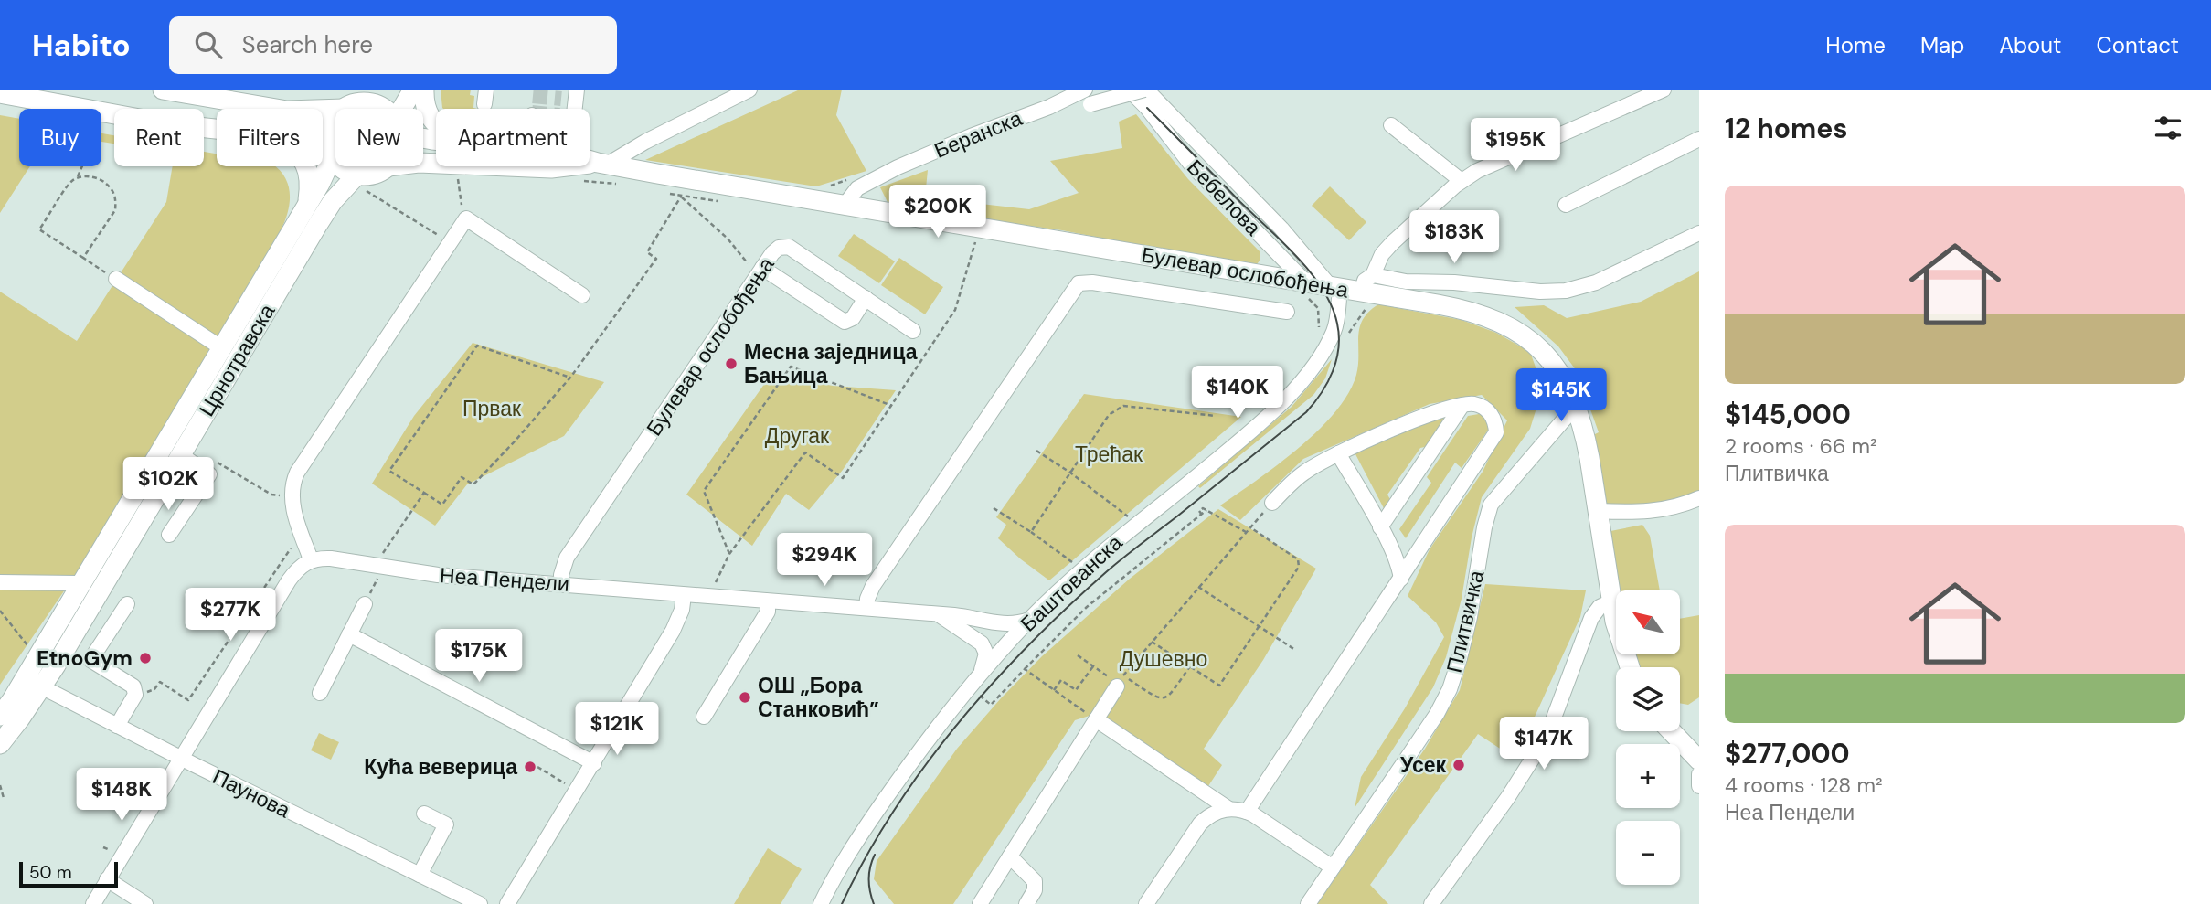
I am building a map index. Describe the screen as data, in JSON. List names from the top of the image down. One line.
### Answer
{"streets":{"main road":["Булевар ослобођења","Црнотравска"],"street":["Беранска","Бебелова","Неа Пендели","Баштованска","Плитвичка","Паунова"]},"crossings":[["Беранска","Булевар ослобођења"],["Бебелова","Булевар ослобођења"],["Булевар ослобођења","Неа Пендели"],["Булевар ослобођења","Баштованска"],["Булевар ослобођења","Плитвичка"],["Црнотравска","Паунова"],["Неа Пендели","Баштованска"]],"parks":["Првак","Другак","Трећак","Душевно"],"places":["Месна заједница Бањица","EtnoGym","ОШ „Бора Станковић”","Усек","Кућа веверица"],"scale_bar":"50 m","north":"top left","page":{"header":"Habito","search":"Search here","nav":["Home","Map","About","Contact"],"heading":"12 homes","chip":["Buy","Rent","Filters","New","Apartment"],"price":["$195K","$200K","$183K","$140K","$145K","$102K","$294K","$277K","$175K","$121K","$147K","$148K"],"list":[{"name":"$145,000","note":"2 rooms · 66 m² · Плитвичка"},{"name":"$277,000","note":"4 rooms · 128 m² · Неа Пендели"}],"map_buttons":["+","−"],"scale":"50 m"}}
